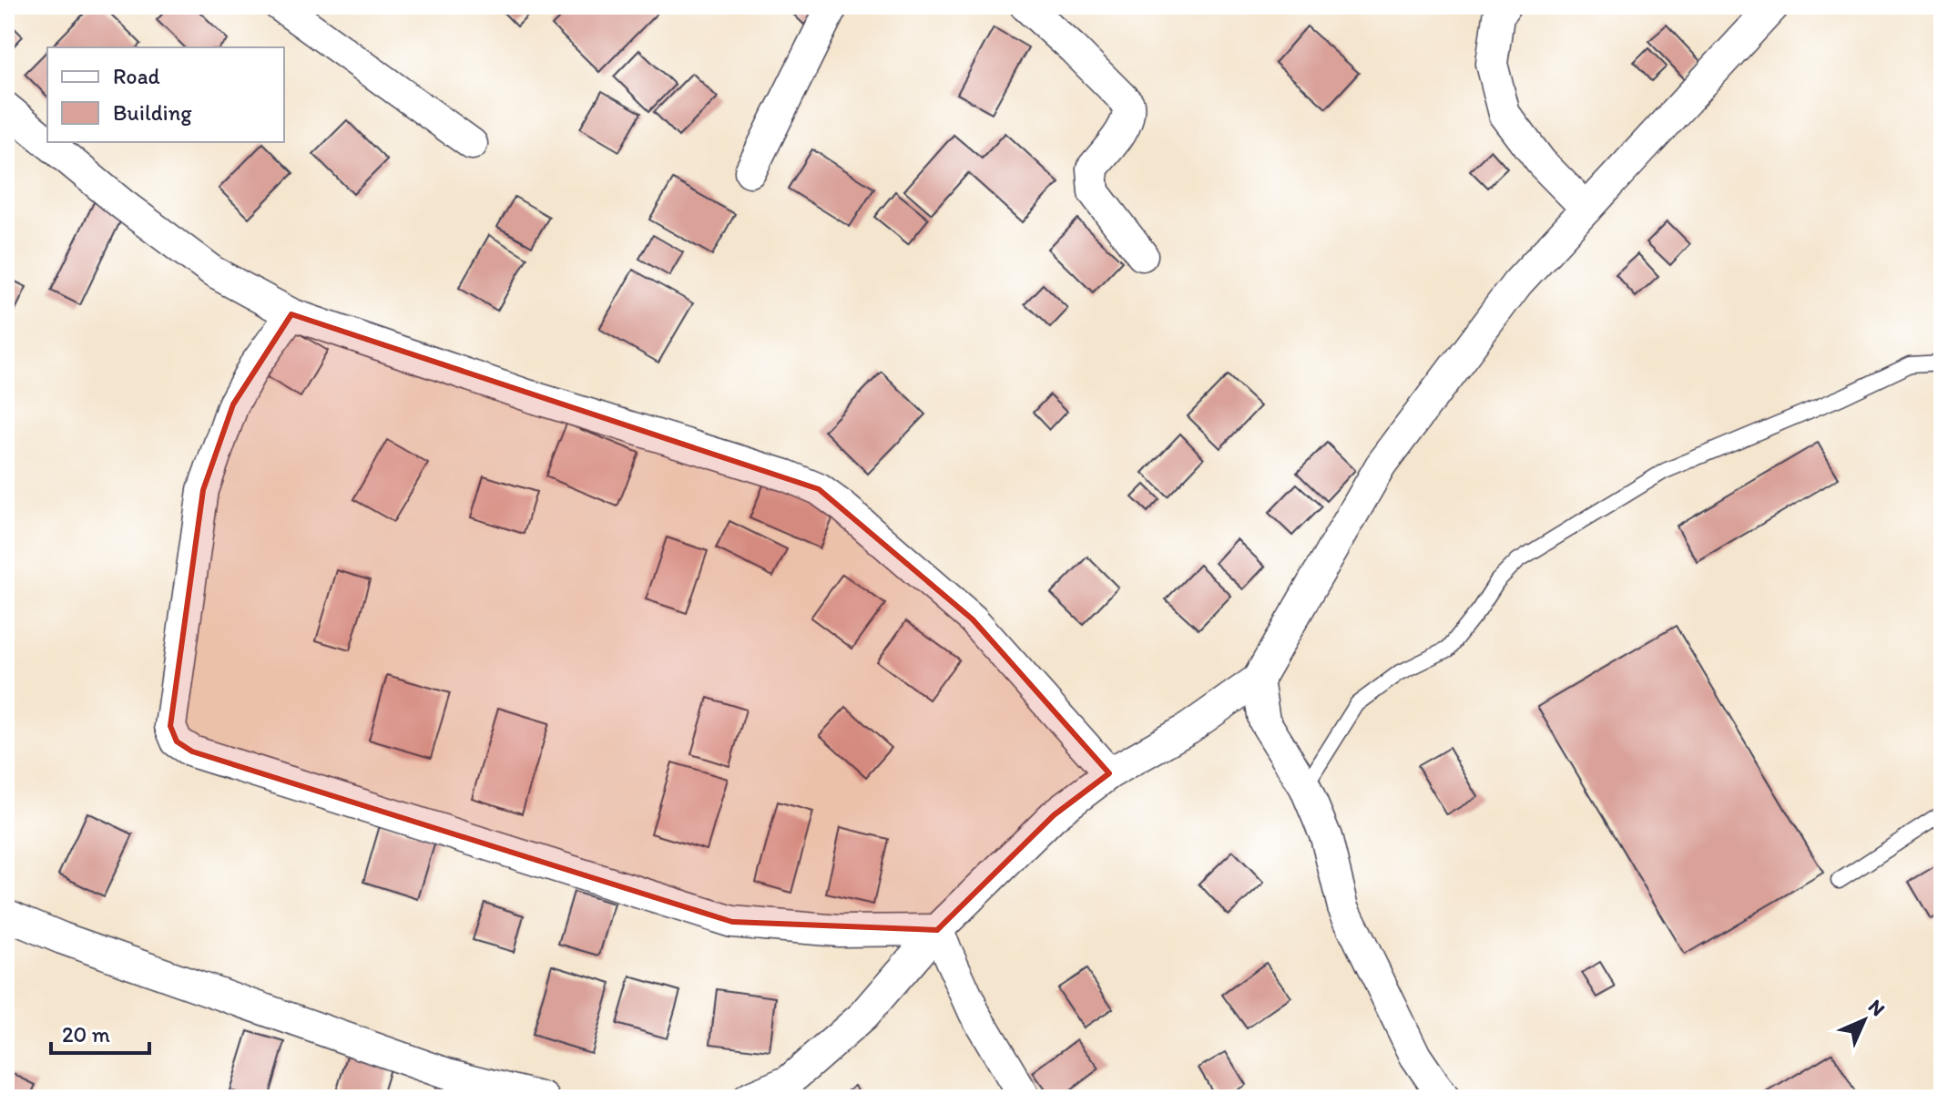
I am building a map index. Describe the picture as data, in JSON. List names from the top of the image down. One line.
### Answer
{"legend":["Road","Building"],"scale_bar":"20 m","north":"top right"}
